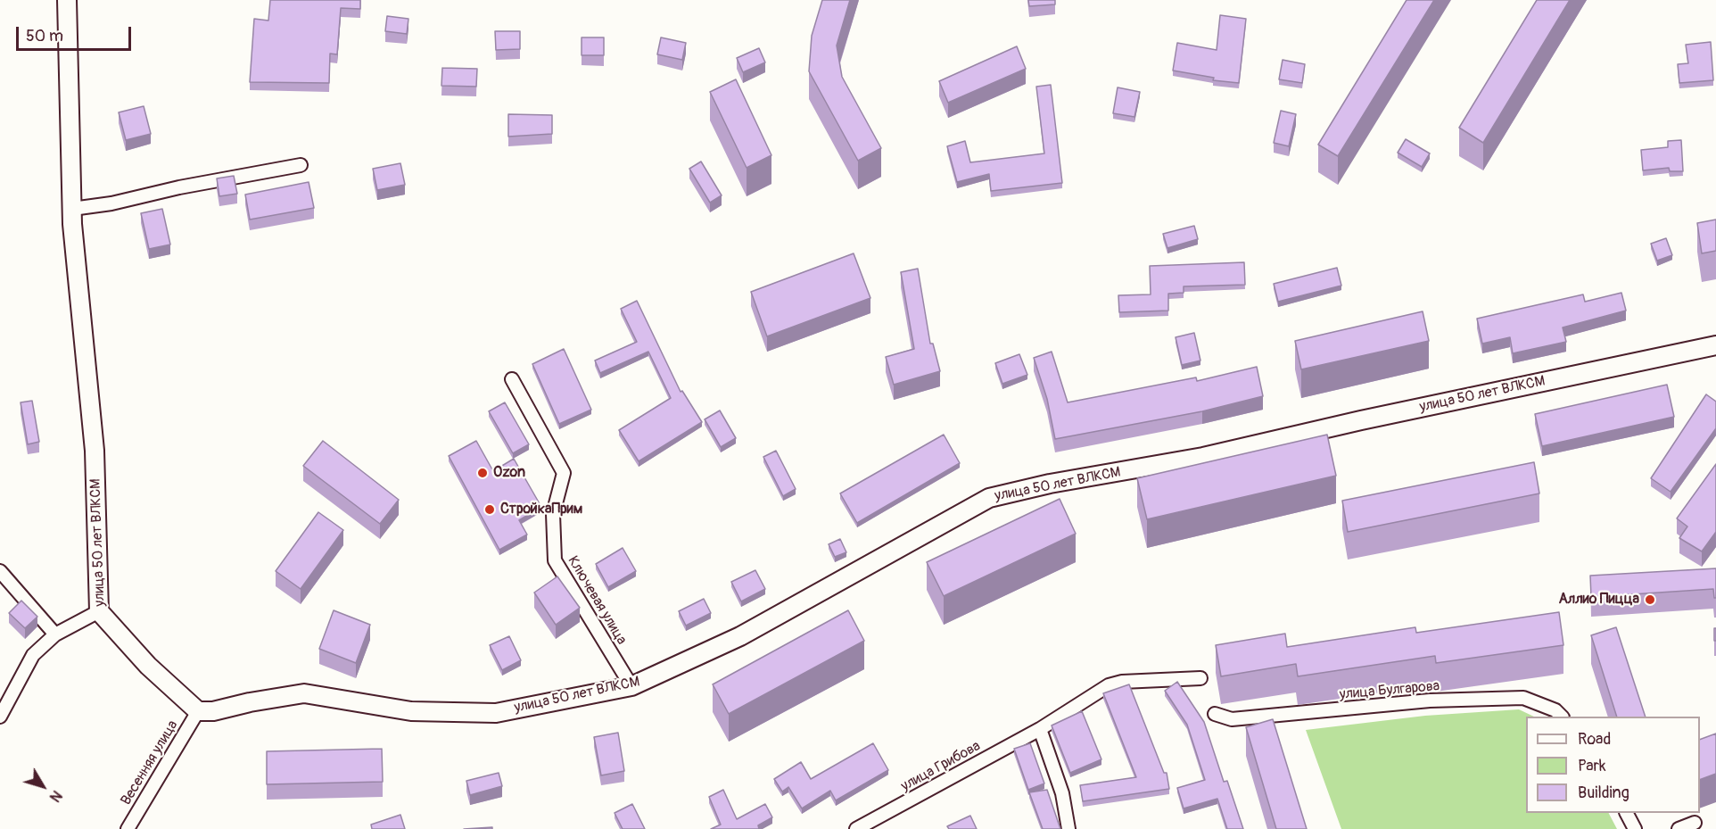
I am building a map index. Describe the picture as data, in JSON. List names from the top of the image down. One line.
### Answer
{"streets":{"street":["улица 50 лет ВЛКСМ","Ключевая улица","улица Булгарова","Весенняя улица","улица Грибова"]},"crossings":[["улица 50 лет ВЛКСМ","Ключевая улица"],["улица 50 лет ВЛКСМ","Весенняя улица"]],"places":["Ozon","СтройкаПрим","Аллио Пицца"],"legend":["Road","Park","Building"],"scale_bar":"50 m","north":"bottom right"}
